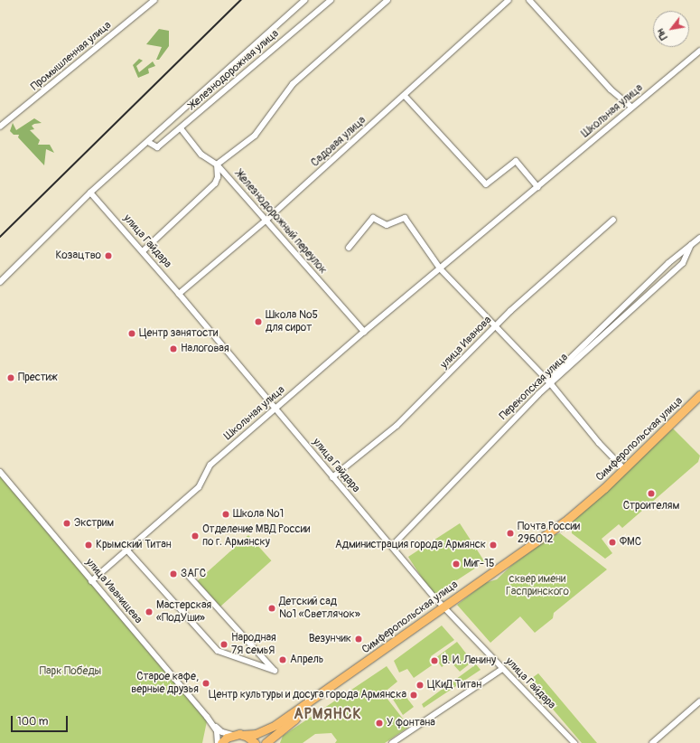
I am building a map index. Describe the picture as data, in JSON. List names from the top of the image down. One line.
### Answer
{"streets":{"highway":["Симферопольская улица"],"street":["Промышленная улица","Железнодорожная улица","Школьная улица","Садовая улица","Железнодорожный переулок","улица Гайдара","улица Иванова","Перекопская улица","улица Иванищева"]},"crossings":[["Железнодорожная улица","Железнодорожный переулок"],["Железнодорожная улица","улица Гайдара"],["Школьная улица","Железнодорожный переулок"],["Школьная улица","улица Гайдара"],["Школьная улица","улица Иванищева"],["Садовая улица","Железнодорожный переулок"],["Садовая улица","улица Гайдара"],["улица Гайдара","улица Иванова"],["улица Гайдара","Перекопская улица"],["улица Гайдара","Симферопольская улица"],["Симферопольская улица","улица Иванищева"]],"districts":["АРМЯНСК"],"parks":["сквер имени Гаспринского","Парк Победы"],"places":["Козацтво","Школа №5 для сирот","Центр занятости","Налоговая","Престиж","Строителям","Школа №1","Экстрим","Почта России 296012","Отделение МВД России по г. Армянску","ФМС","Крымский Титан","Администрация города Армянск","Миг-15","ЗАГС","Детский сад №1 «Светлячок»","Мастерская «ПодУши»","Везунчик","Народная 7Я семьЯ","Апрель","В. И. Ленину","Старое кафе, верные друзья","ЦКиД Титан","Центр культуры и досуга города Армянска","У фонтана"],"scale_bar":"100 m","north":"bottom left"}
